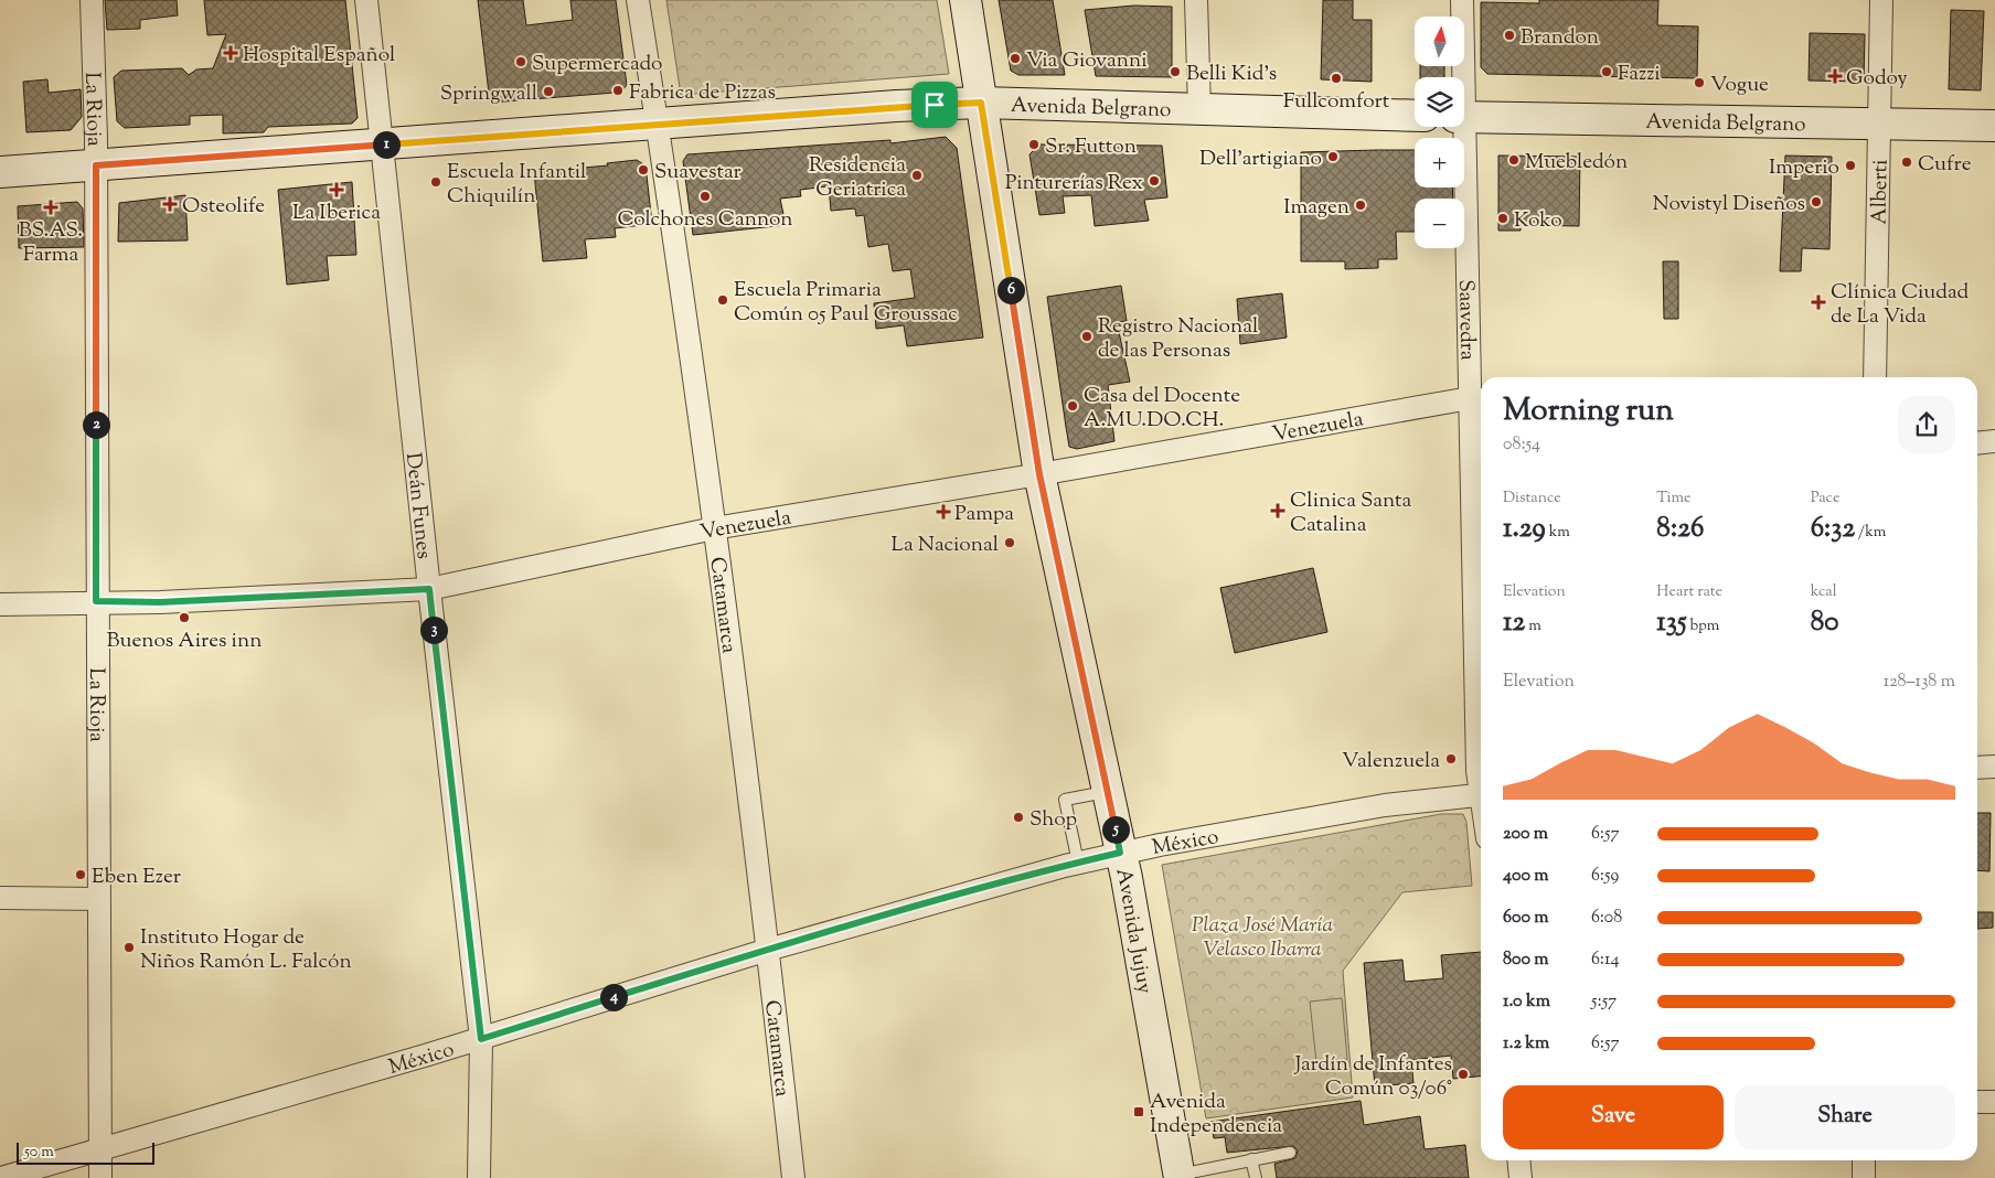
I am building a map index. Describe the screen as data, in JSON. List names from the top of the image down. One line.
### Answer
{"streets":{"main road":["Avenida Belgrano","Avenida Jujuy"],"street":["La Rioja","Alberti","Saavedra","Venezuela","Deán Funes","Catamarca","México"]},"crossings":[["Avenida Belgrano","La Rioja"],["Avenida Belgrano","Alberti"],["Avenida Belgrano","Deán Funes"],["Avenida Belgrano","Catamarca"],["Avenida Belgrano","Avenida Jujuy"],["La Rioja","Venezuela"],["La Rioja","México"],["Saavedra","Venezuela"],["Venezuela","Deán Funes"],["Venezuela","Catamarca"],["Venezuela","Avenida Jujuy"],["Deán Funes","México"],["Catamarca","México"],["México","Avenida Jujuy"]],"parks":["Plaza José María Velasco Ibarra"],"places":{"other":["Brandon","Via Giovanni","Supermercado","Belli Kid's","Fazzi","Fullcomfort","Vogue","Fabrica de Pizzas","Springwall","Sr. Futton","Dell'artigiano","Muebledón","Cufre","Imperio","Suavestar","Residencia Geriatrica","Pinturerías Rex","Escuela Infantil Chiquilín","Colchones Cannon","Novistyl Diseños","Imagen","Koko","Escuela Primaria Común 05 Paul Groussac","Registro Nacional de las Personas","Casa del Docente A.MU.DO.CH.","La Nacional","Buenos Aires inn","Valenzuela","Shop","Eben Ezer","Instituto Hogar de Niños Ramón L. Falcón","Jardín de Infantes Común 03/06°"],"health":["Hospital Español","Godoy","La Iberica","Osteolife","BS.AS. Farma","Clínica Ciudad de La Vida","Clinica Santa Catalina","Pampa"],"transit":["Avenida Independencia"]},"scale_bar":"50 m","north":"top","page":{"map_buttons":["+","−"],"pins":["1","6","2","3","5","4"],"heading":["Morning run","08:54"],"stats":[["Distance","1.29 km"],["Time","8:26"],["Pace","6:32 /km"],["Elevation","12 m"],["Heart rate","135 bpm"],["kcal","80"]],"chart":["Elevation","128–138 m"],"list":[{"name":"200 m","note":"6:57"},{"name":"400 m","note":"6:59"},{"name":"600 m","note":"6:08"},{"name":"800 m","note":"6:14"},{"name":"1.0 km","note":"5:57"},{"name":"1.2 km","note":"6:57"}],"buttons":["Save","Share"],"scale":"50 m"}}
